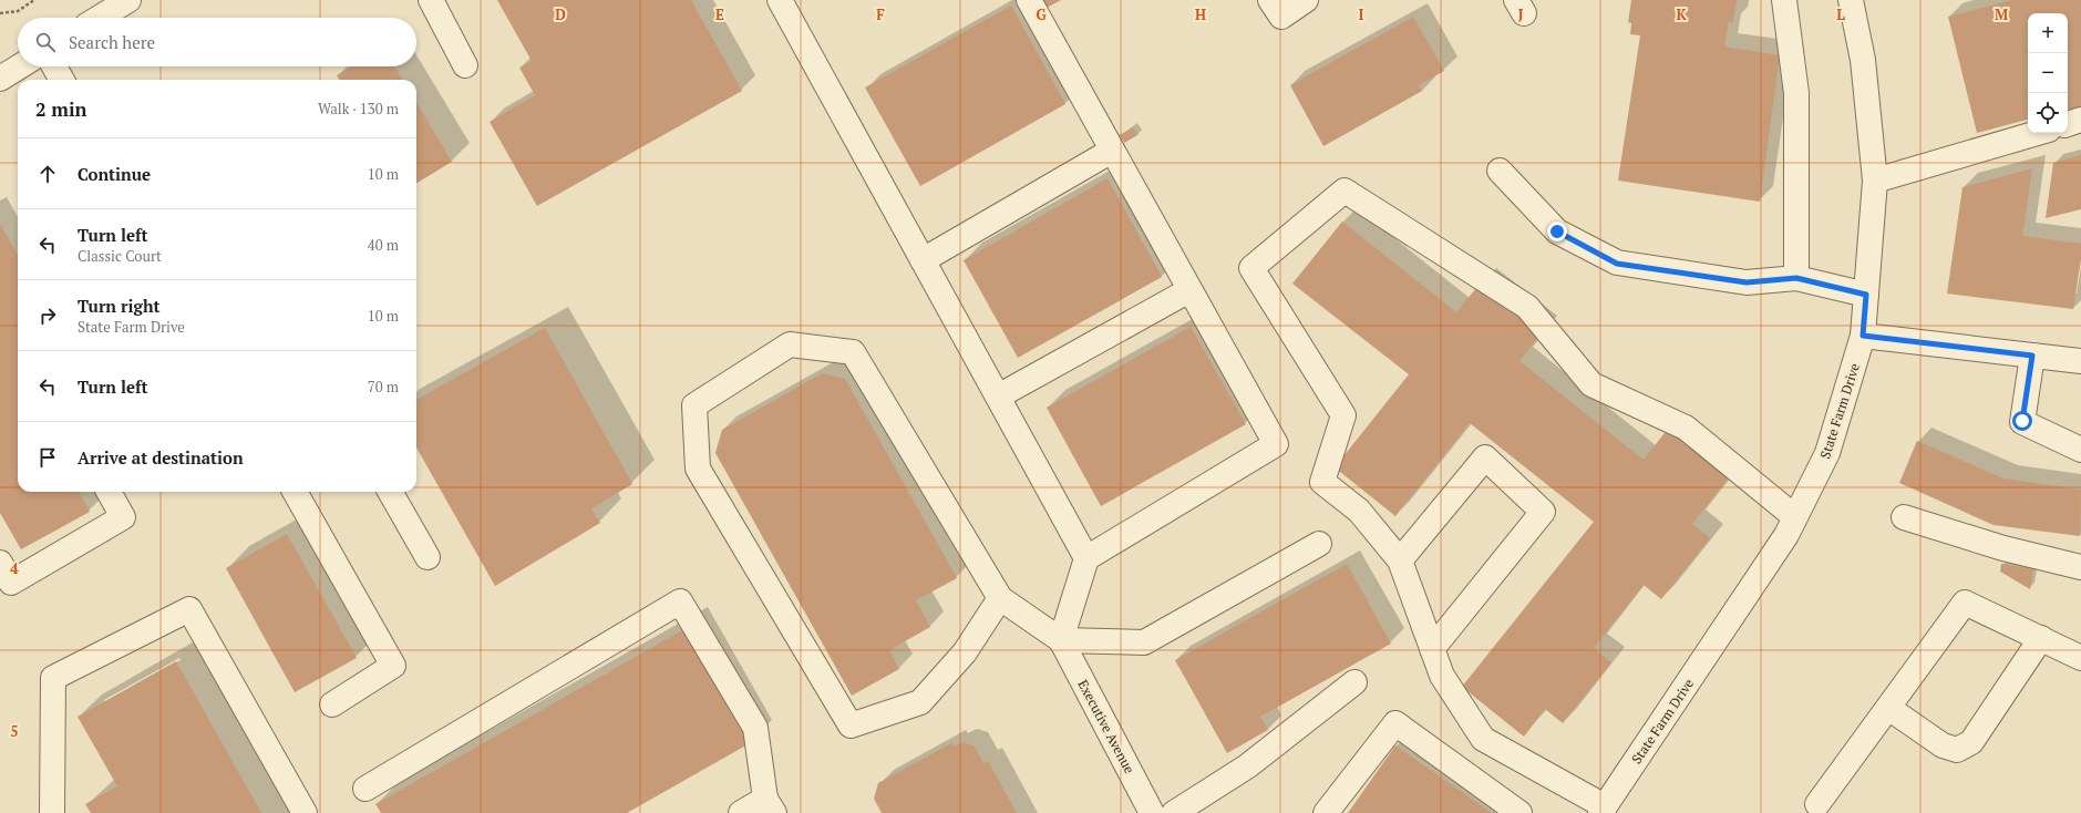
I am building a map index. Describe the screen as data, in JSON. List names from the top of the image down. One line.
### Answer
{"streets":{"street":["State Farm Drive","Executive Avenue"]},"page":{"map_buttons":["+","−"],"search":"Search here","heading":["2 min","Walk · 130 m"],"list":[["Continue","10 m"],["Turn left","Classic Court","40 m"],["Turn right","State Farm Drive","10 m"],["Turn left","70 m"],"Arrive at destination"]},"grid":{"columns":["D","E","F","G","H","I","J","K","L","M"],"rows":["4","5"]}}
